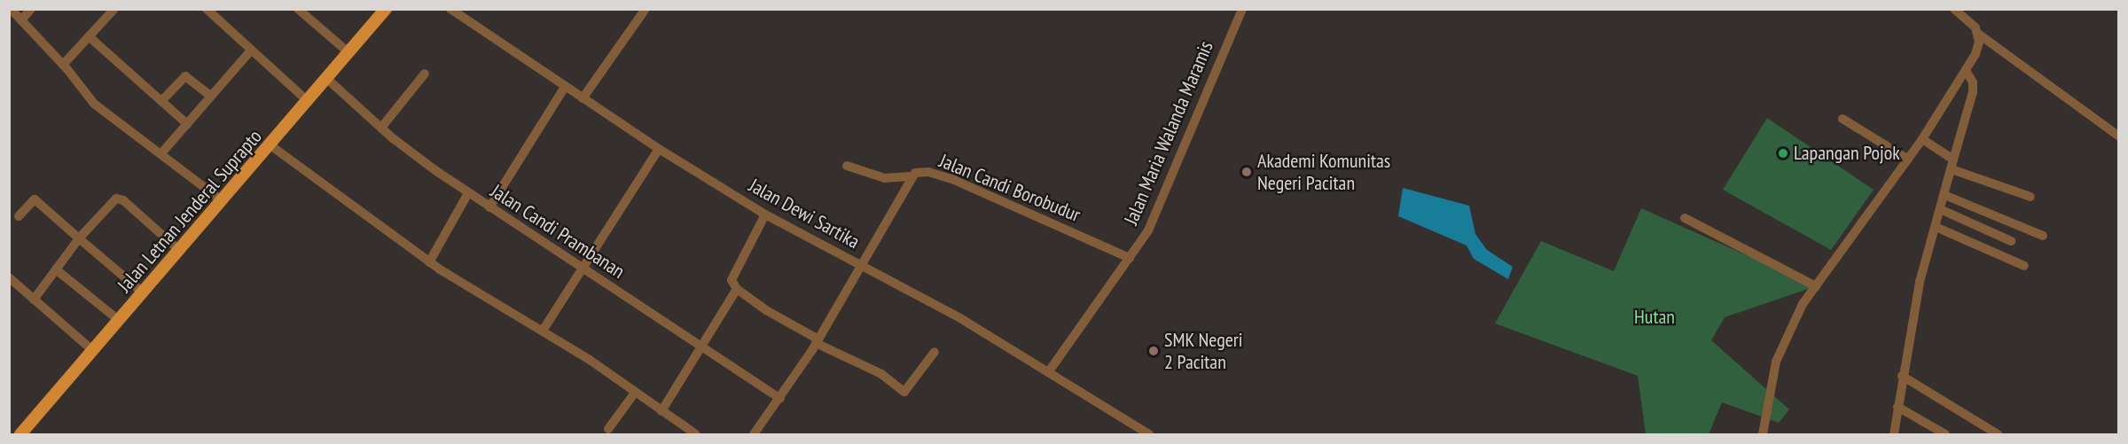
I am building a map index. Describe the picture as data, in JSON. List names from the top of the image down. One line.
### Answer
{"streets":{"main road":["Jalan Letnan Jenderal Suprapto"],"street":["Jalan Maria Walanda Maramis","Jalan Candi Borobudur","Jalan Dewi Sartika","Jalan Candi Prambanan"]},"crossings":[["Jalan Maria Walanda Maramis","Jalan Candi Borobudur"],["Jalan Maria Walanda Maramis","Jalan Dewi Sartika"],["Jalan Candi Borobudur","Jalan Dewi Sartika"],["Jalan Candi Borobudur","Jalan Candi Prambanan"],["Jalan Letnan Jenderal Suprapto","Jalan Candi Prambanan"]],"parks":["Hutan"],"places":["Lapangan Pojok","Akademi Komunitas Negeri Pacitan","SMK Negeri 2 Pacitan"]}
